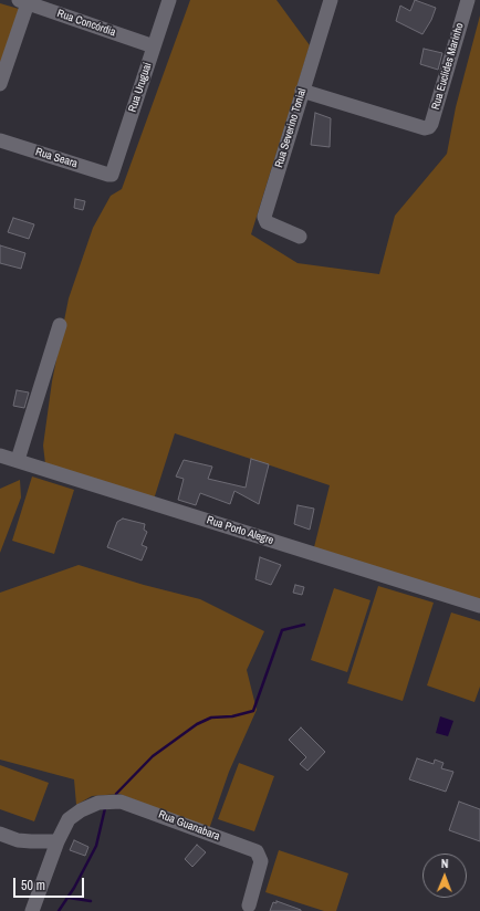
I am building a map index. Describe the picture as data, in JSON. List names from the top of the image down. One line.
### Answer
{"streets":{"street":["Rua Concórdia","Rua Euclides Marinho","Rua Uruguai","Rua Severino Tonial","Rua Seara","Rua Porto Alegre","Rua Guanabara"]},"crossings":[["Rua Concórdia","Rua Uruguai"],["Rua Euclides Marinho","Rua Severino Tonial"],["Rua Uruguai","Rua Seara"]],"scale_bar":"50 m","north":"top"}
